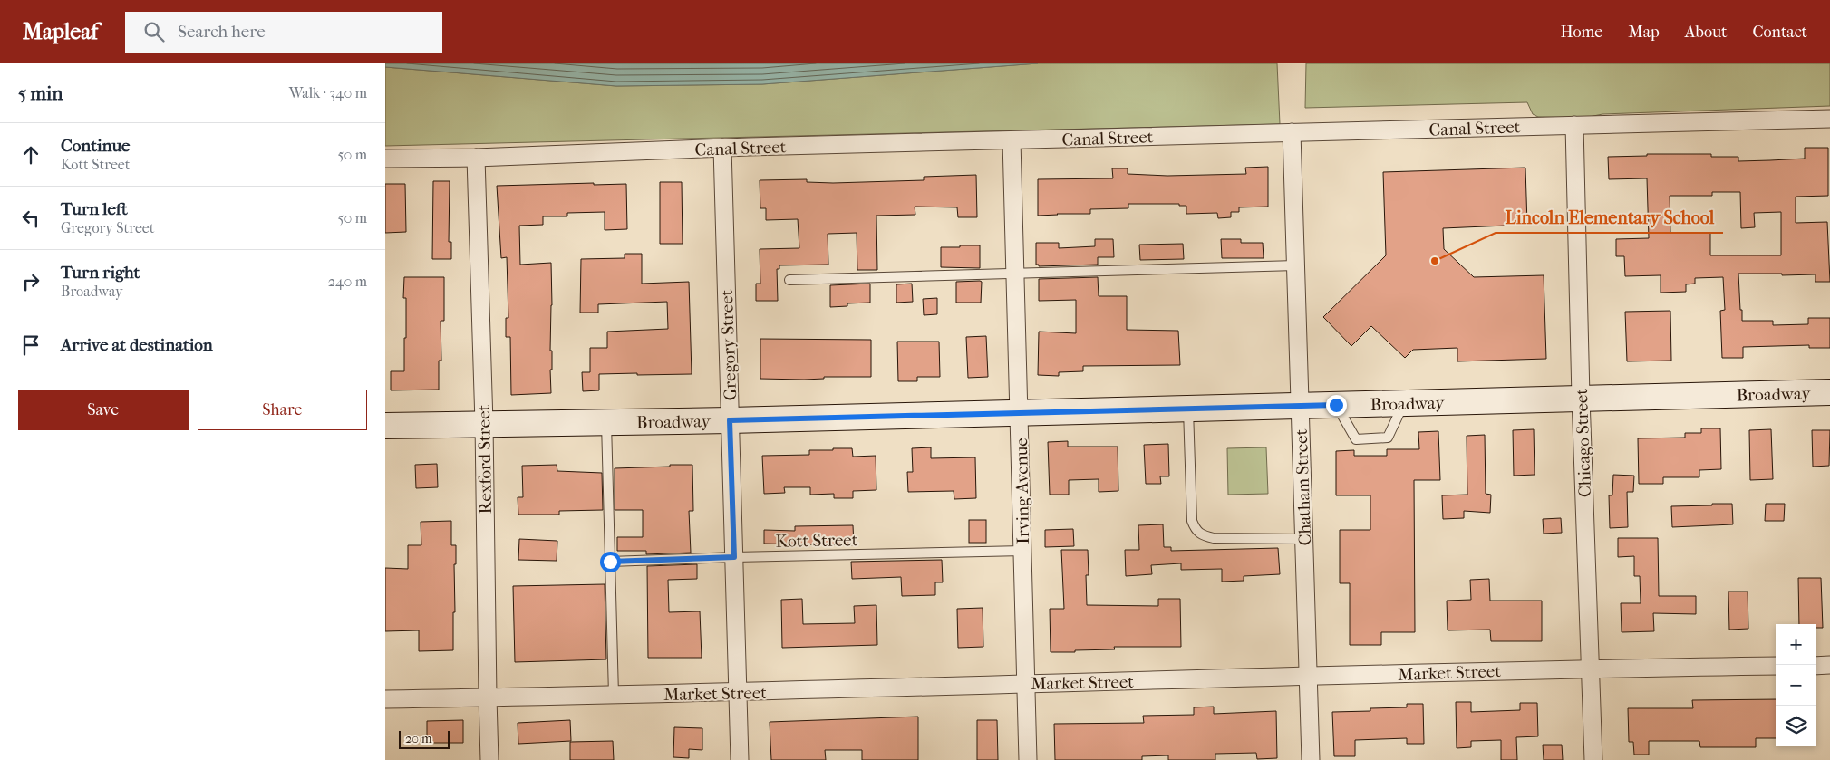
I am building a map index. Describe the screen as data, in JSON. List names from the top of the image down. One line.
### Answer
{"streets":{"street":["Canal Street","Gregory Street","Broadway","Chicago Street","Rexford Street","Chatham Street","Irving Avenue","Market Street"],"lane":["Kott Street"]},"crossings":[["Canal Street","Gregory Street"],["Canal Street","Chicago Street"],["Canal Street","Rexford Street"],["Canal Street","Chatham Street"],["Canal Street","Irving Avenue"],["Gregory Street","Broadway"],["Gregory Street","Kott Street"],["Gregory Street","Market Street"],["Broadway","Chicago Street"],["Broadway","Rexford Street"],["Broadway","Chatham Street"],["Broadway","Irving Avenue"],["Chicago Street","Market Street"],["Rexford Street","Market Street"],["Chatham Street","Market Street"],["Irving Avenue","Kott Street"],["Irving Avenue","Market Street"]],"places":["Lincoln Elementary School"],"scale_bar":"20 m","page":{"header":"Mapleaf","search":"Search here","nav":["Home","Map","About","Contact"],"heading":["5 min","Walk · 340 m"],"list":[["Continue","Kott Street","50 m"],["Turn left","Gregory Street","50 m"],["Turn right","Broadway","240 m"],"Arrive at destination"],"buttons":["Save","Share"],"map_buttons":["+","−"],"scale":"20 m"}}
